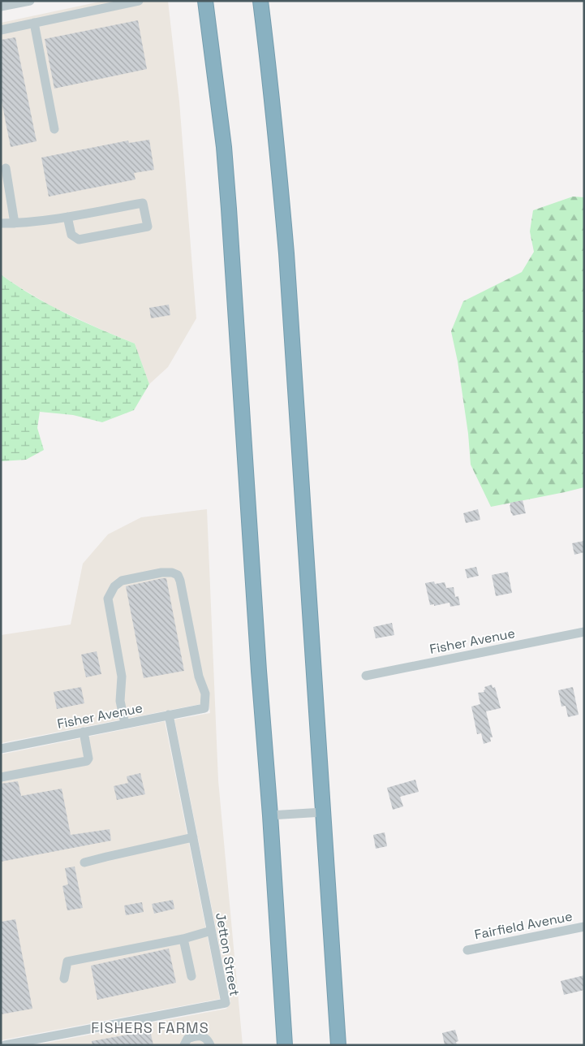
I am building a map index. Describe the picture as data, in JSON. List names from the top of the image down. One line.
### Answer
{"streets":{"street":["Fisher Avenue","Fairfield Avenue","Jetton Street"]},"crossings":[["Fisher Avenue","Jetton Street"]],"districts":["FISHERS FARMS"]}
